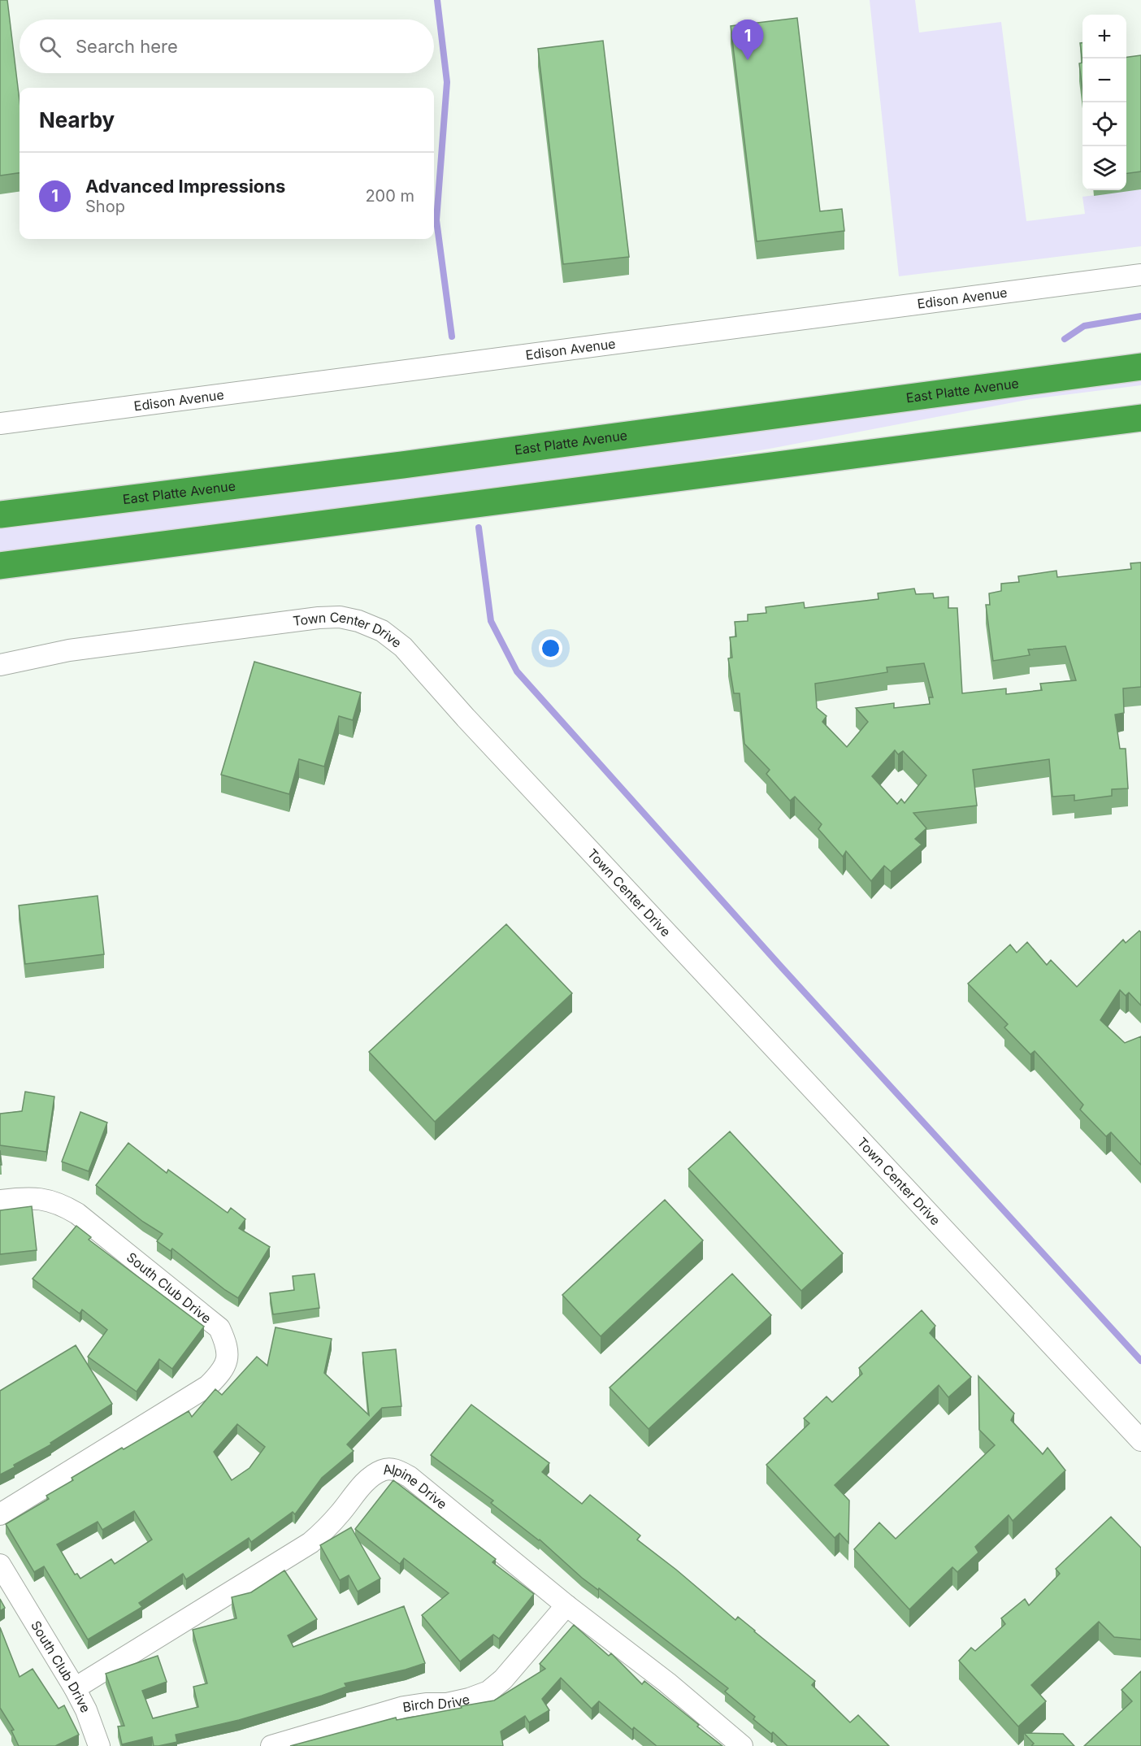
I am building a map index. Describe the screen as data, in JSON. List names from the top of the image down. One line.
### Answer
{"streets":{"highway":["East Platte Avenue"],"street":["Edison Avenue","Town Center Drive","South Club Drive","Alpine Drive","Birch Drive"]},"crossings":[["South Club Drive","Alpine Drive"],["Alpine Drive","Birch Drive"]],"page":{"map_buttons":["+","−"],"pins":"1","search":"Search here","heading":"Nearby","list":[{"mark":"1","name":"Advanced Impressions","note":"Shop","value":"200 m"}]}}
